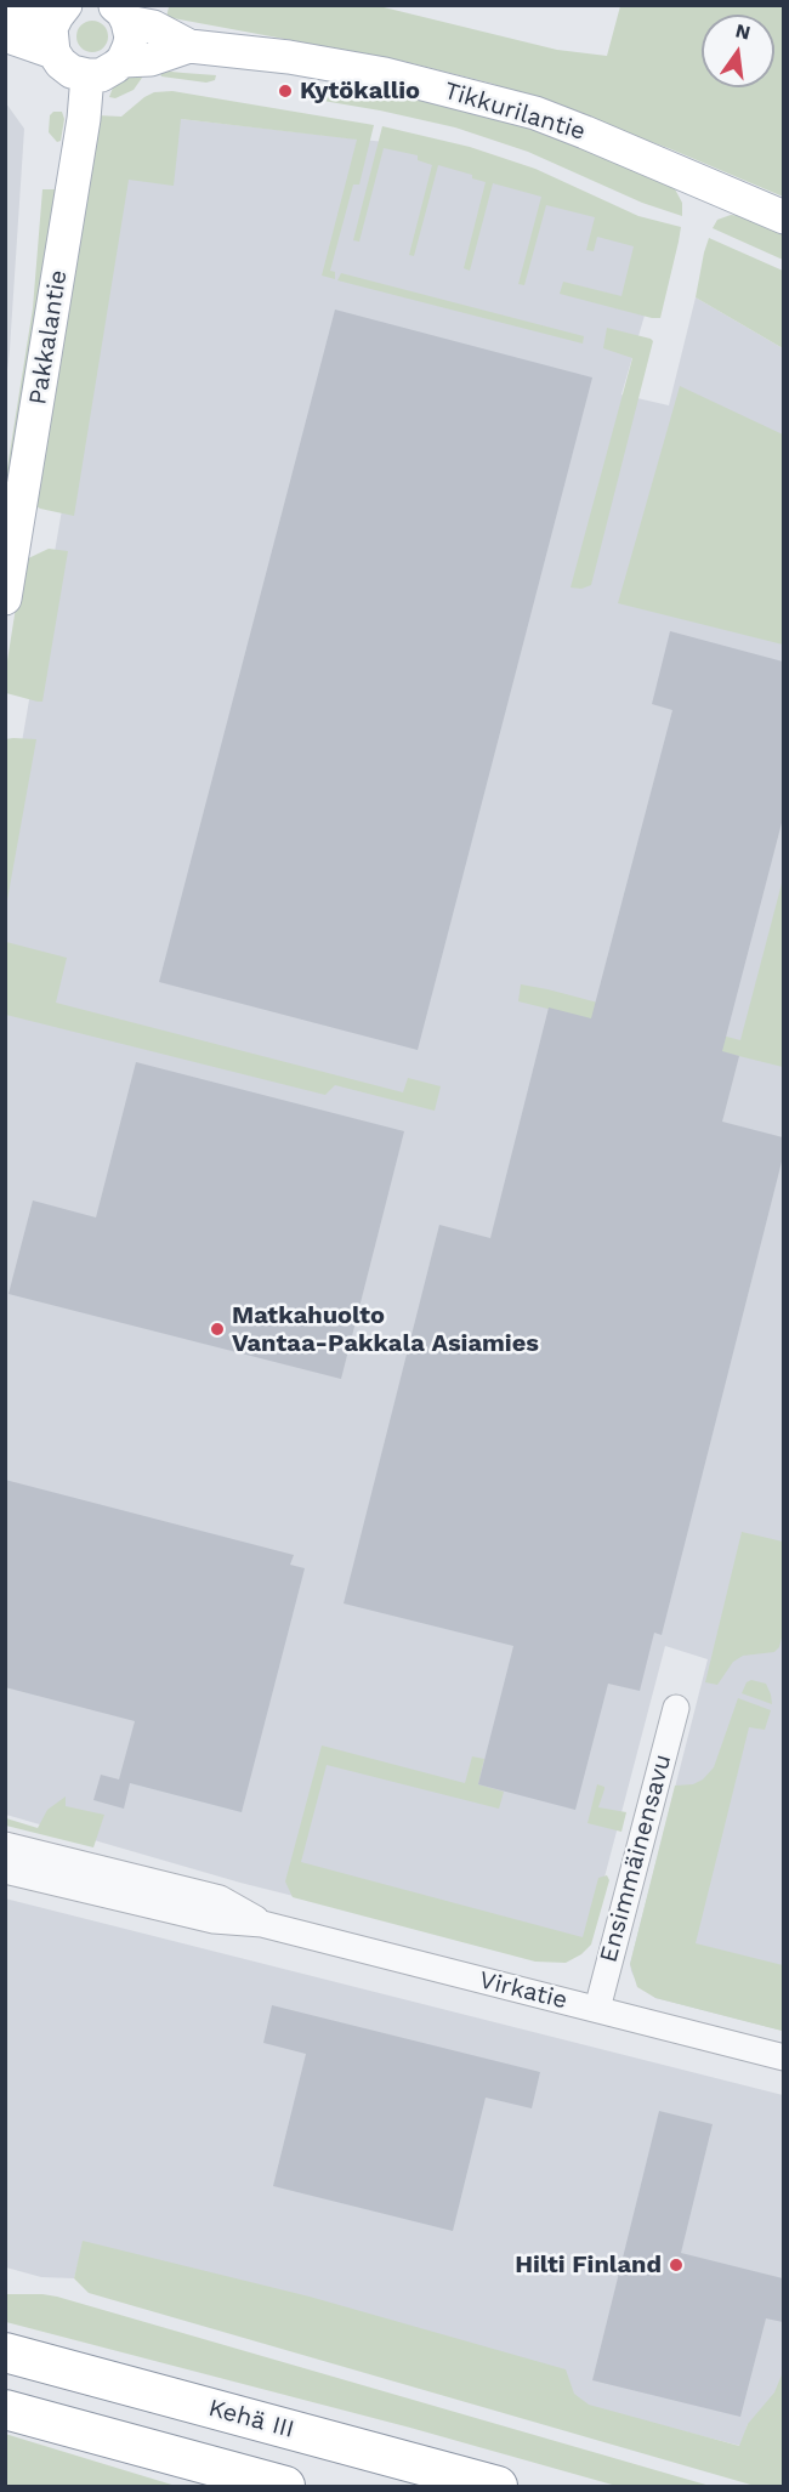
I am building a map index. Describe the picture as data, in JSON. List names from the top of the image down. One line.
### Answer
{"streets":{"highway":["Kehä III"],"main road":["Tikkurilantie","Pakkalantie"],"street":["Ensimmäinensavu","Virkatie"]},"crossings":[["Tikkurilantie","Pakkalantie"],["Ensimmäinensavu","Virkatie"]],"places":["Kytökallio","Matkahuolto Vantaa-Pakkala Asiamies","Hilti Finland"],"north":"top"}
